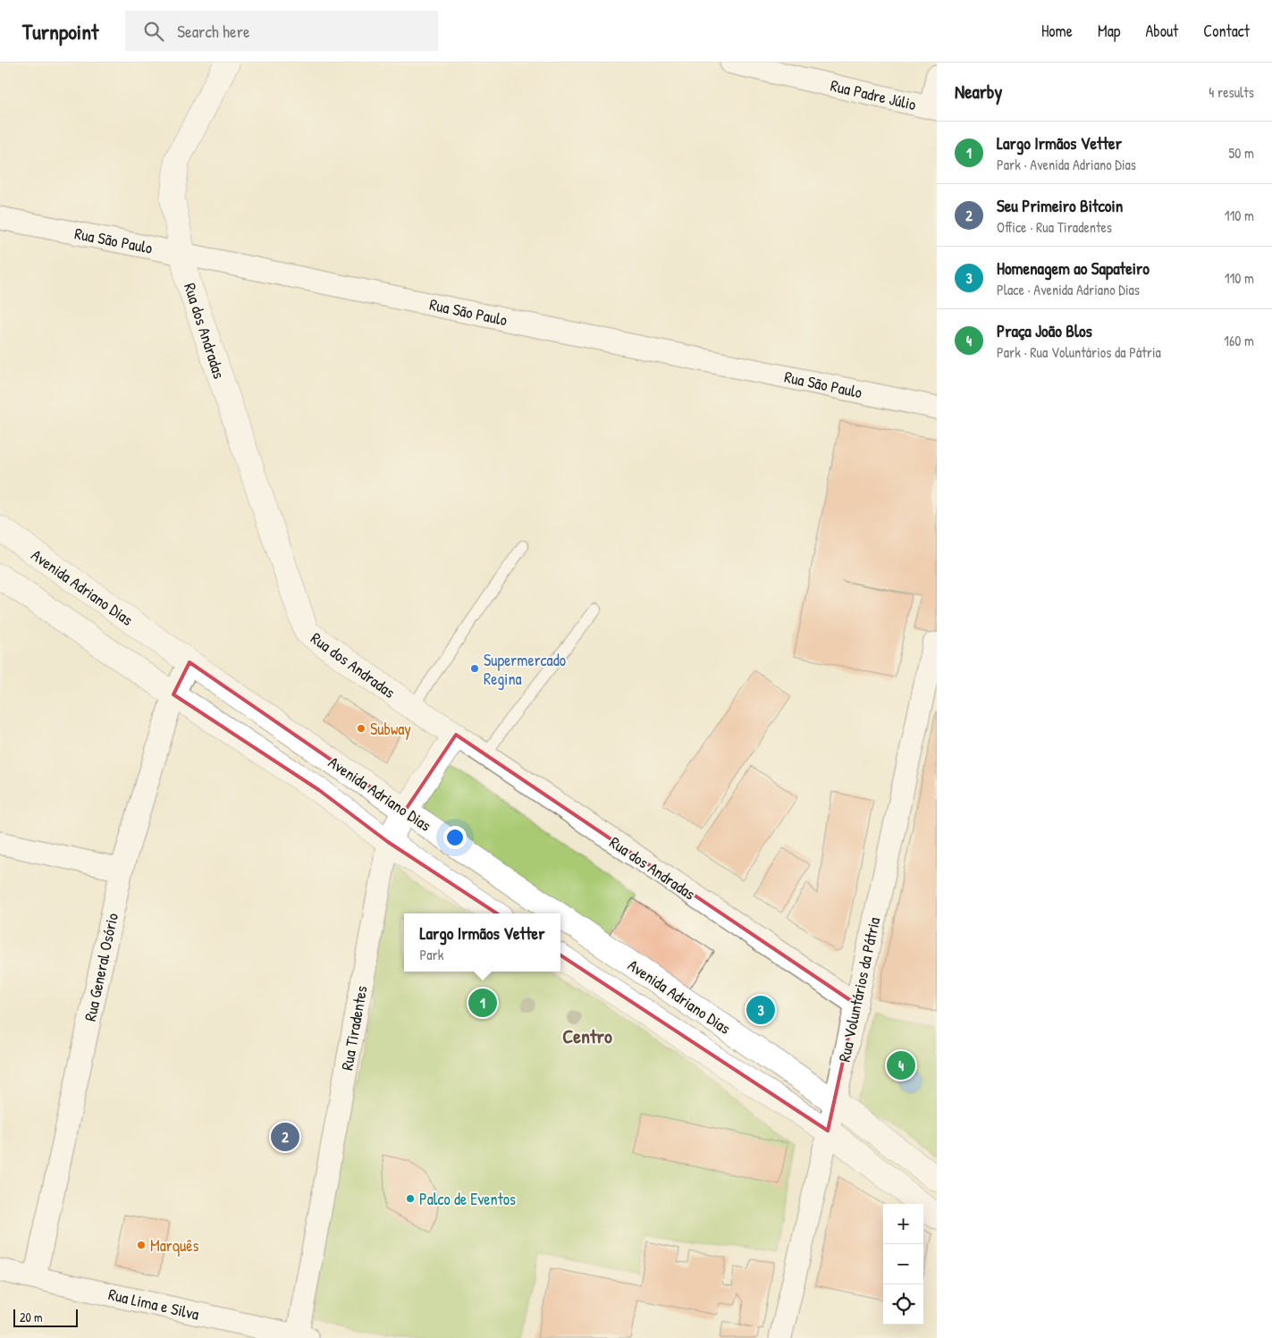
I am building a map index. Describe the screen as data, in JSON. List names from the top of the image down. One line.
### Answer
{"streets":{"street":["Rua Padre Júlio","Rua São Paulo","Rua dos Andradas","Avenida Adriano Dias","Rua General Osório","Rua Voluntários da Pátria","Rua Tiradentes","Rua Lima e Silva"]},"crossings":[["Rua São Paulo","Rua dos Andradas"],["Rua dos Andradas","Rua Voluntários da Pátria"],["Rua dos Andradas","Rua Tiradentes"],["Avenida Adriano Dias","Rua General Osório"],["Avenida Adriano Dias","Rua Voluntários da Pátria"],["Avenida Adriano Dias","Rua Tiradentes"],["Rua General Osório","Rua Lima e Silva"],["Rua Tiradentes","Rua Lima e Silva"]],"districts":["Centro"],"places":["Supermercado Regina","Subway","Palco de Eventos","Marquês"],"scale_bar":"20 m","page":{"header":"Turnpoint","search":"Search here","nav":["Home","Map","About","Contact"],"heading":["Nearby","4 results"],"list":[{"mark":"1","name":"Largo Irmãos Vetter","note":"Park · Avenida Adriano Dias","value":"50 m"},{"mark":"2","name":"Seu Primeiro Bitcoin","note":"Office · Rua Tiradentes","value":"110 m"},{"mark":"3","name":"Homenagem ao Sapateiro","note":"Place · Avenida Adriano Dias","value":"110 m"},{"mark":"4","name":"Praça João Blos","note":"Park · Rua Voluntários da Pátria","value":"160 m"}],"popup":["Largo Irmãos Vetter","Park"],"pins":["1","3","4","2"],"map_buttons":["+","−"],"scale":"20 m"}}
